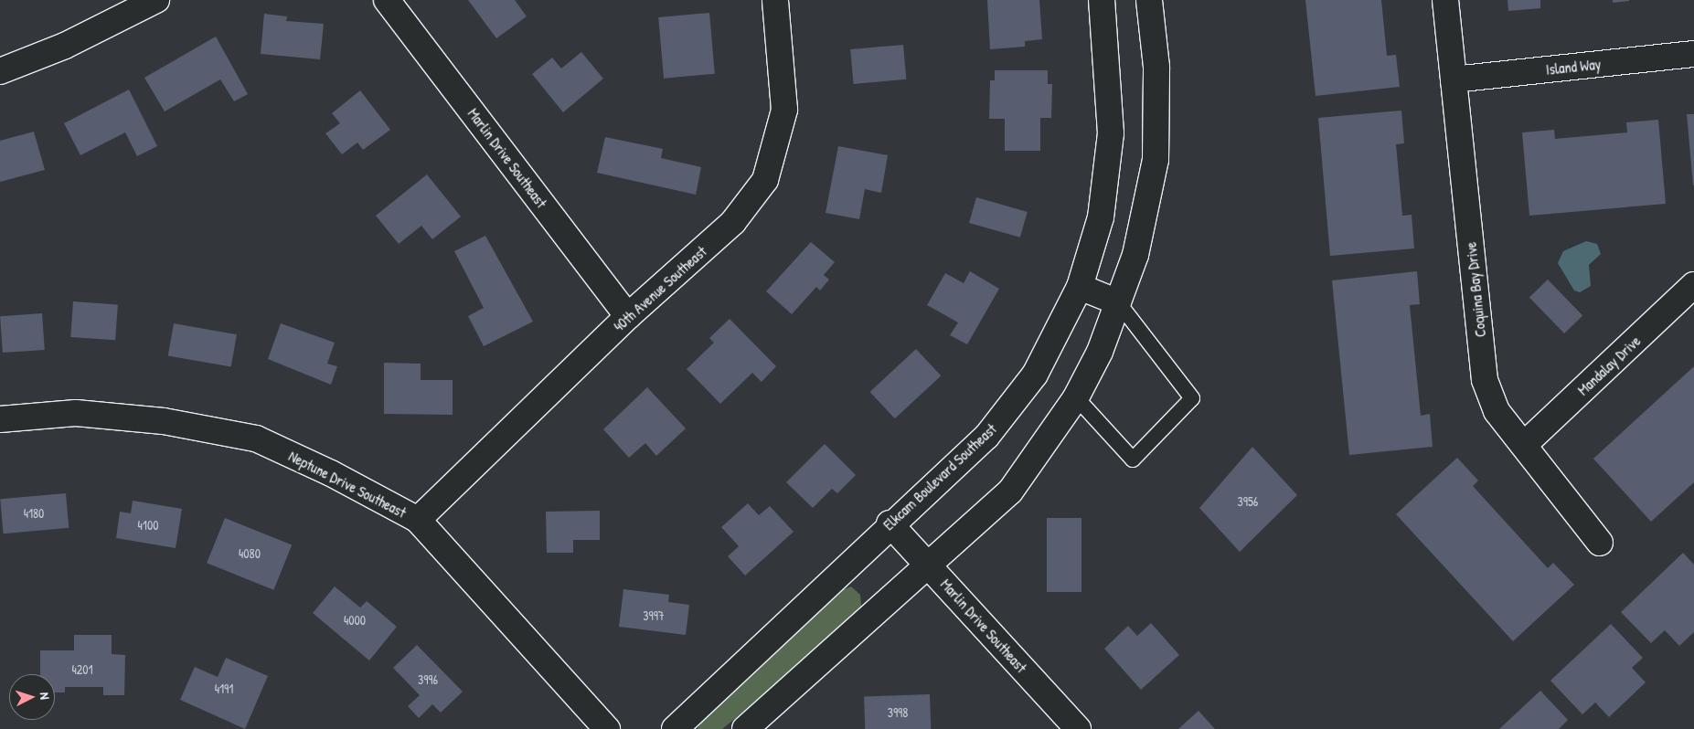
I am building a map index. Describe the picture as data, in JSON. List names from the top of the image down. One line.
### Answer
{"streets":{"street":["Island Way","Marlin Drive Southeast","40th Avenue Southeast","Coquina Bay Drive","Mandalay Drive","Elkcam Boulevard Southeast","Neptune Drive Southeast"]},"crossings":[["Island Way","Coquina Bay Drive"],["Marlin Drive Southeast","40th Avenue Southeast"],["Marlin Drive Southeast","Elkcam Boulevard Southeast"],["40th Avenue Southeast","Neptune Drive Southeast"],["Coquina Bay Drive","Mandalay Drive"]],"house_numbers":["3956","4180","4100","4080","3997","4000","4201","3996","4191","3998"],"north":"right"}
